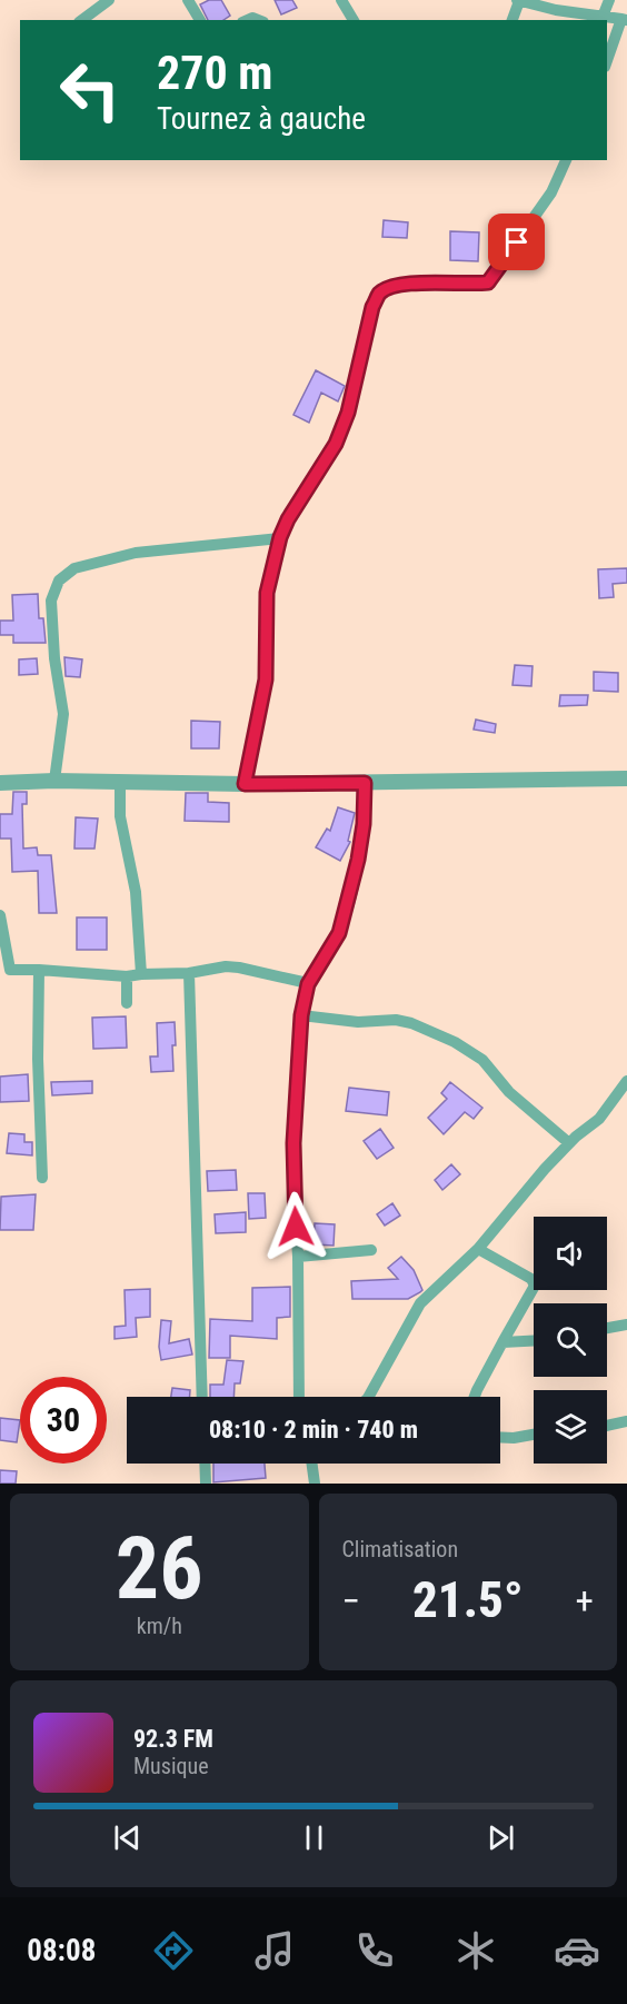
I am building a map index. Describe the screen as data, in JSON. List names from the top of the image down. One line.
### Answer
{"page":{"turn":["270 m","Tournez à gauche"],"limit":"30","trip":"08:10 · 2 min · 740 m","tile":[["26","km/h"],"Climatisation"],"heat":["−","21.5°","+"],"song":["92.3 FM","Musique"],"tabs":"08:08"}}
